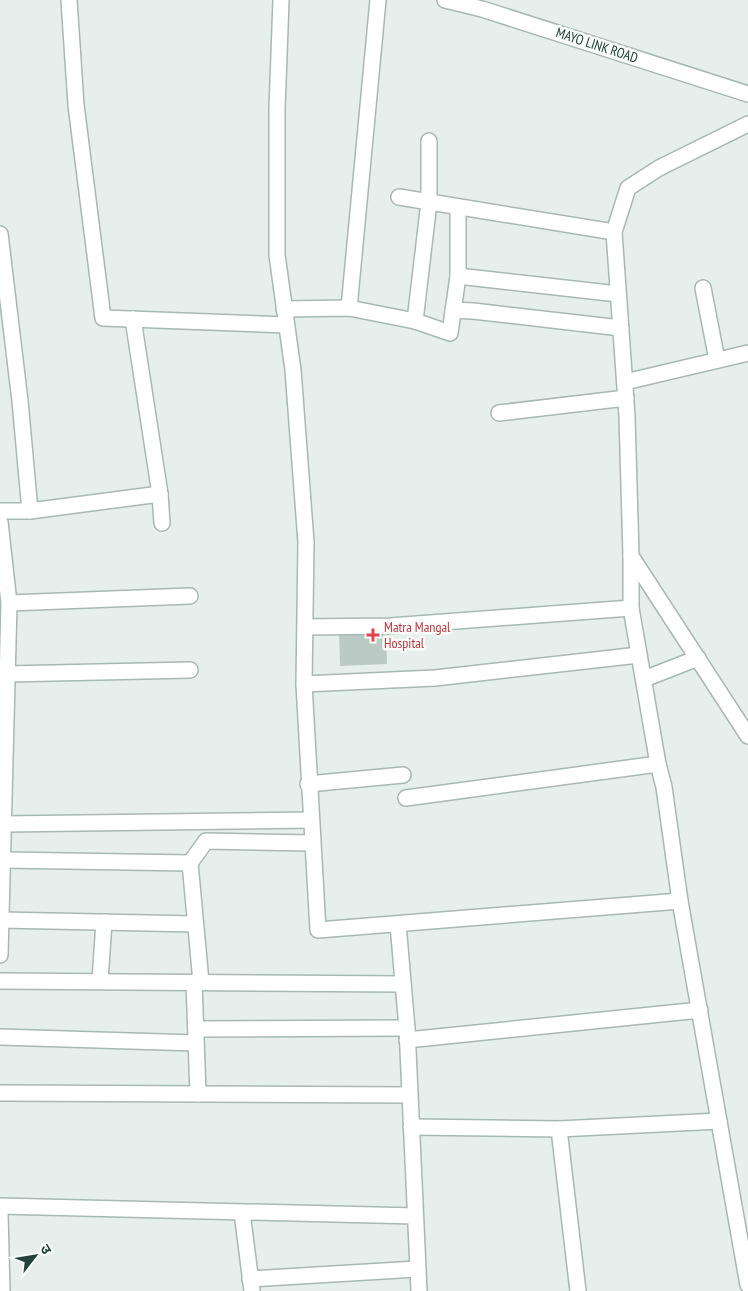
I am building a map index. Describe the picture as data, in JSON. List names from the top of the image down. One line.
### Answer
{"streets":{"street":["MAYO LINK ROAD"]},"places":{"health":["Matra Mangal Hospital"]},"north":"top right"}
